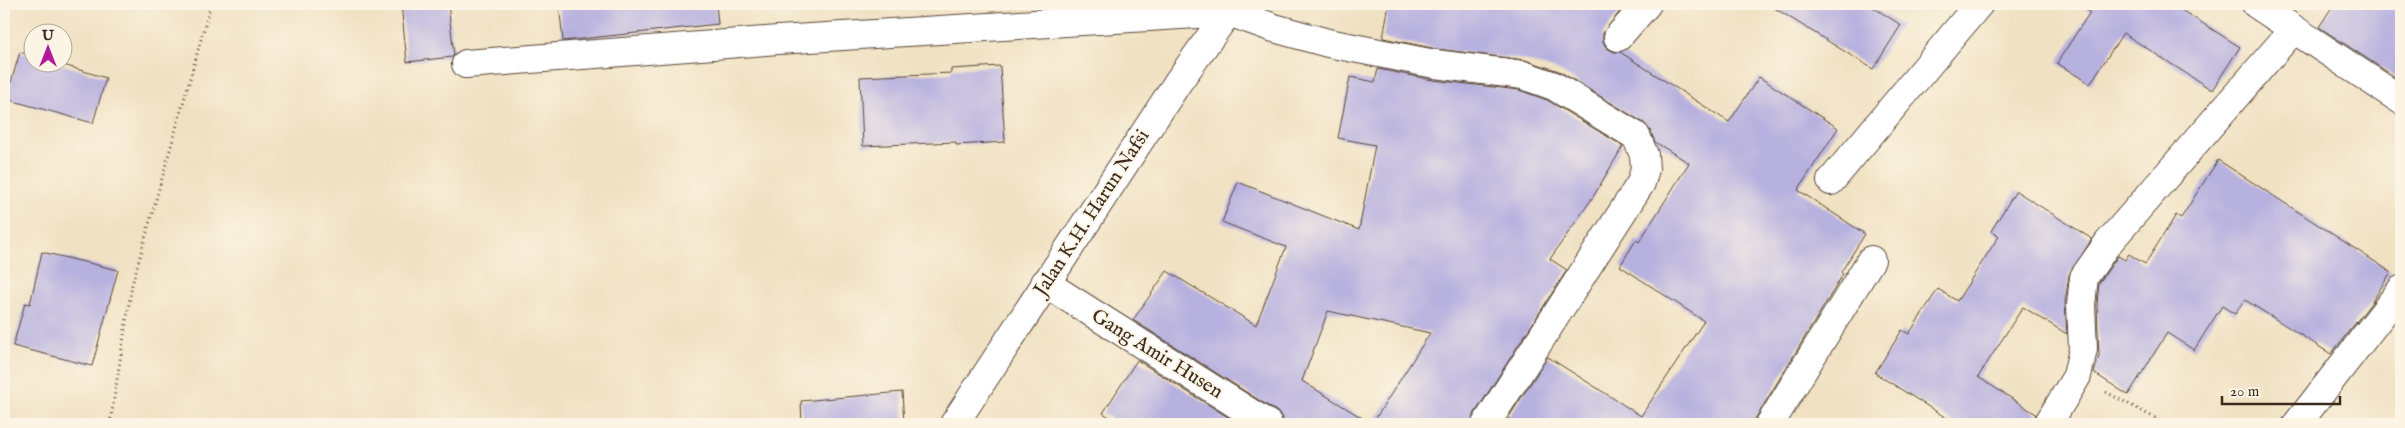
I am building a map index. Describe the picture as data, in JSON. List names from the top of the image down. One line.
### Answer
{"streets":{"street":["Jalan K.H. Harun Nafsi","Gang Amir Husen"]},"crossings":[["Jalan K.H. Harun Nafsi","Gang Amir Husen"]],"scale_bar":"20 m","north":"top"}
